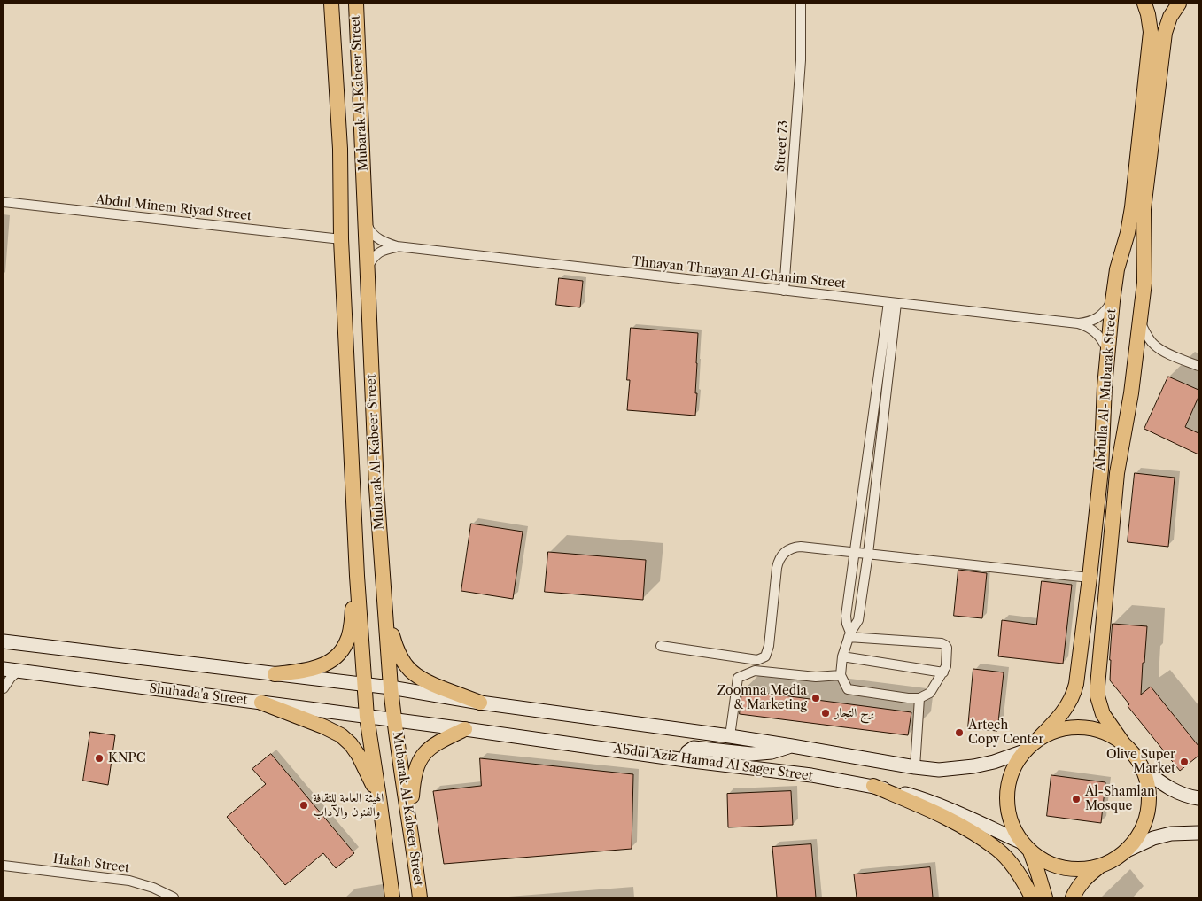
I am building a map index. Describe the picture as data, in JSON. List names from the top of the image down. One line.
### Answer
{"streets":{"main road":["Mubarak Al-Kabeer Street","Abdulla Al- Mubarak Street","Shuhada'a Street","Abdul Aziz Hamad Al Sager Street"],"street":["Street 73","Abdul Minem Riyad Street","Thnayan Thnayan Al-Ghanim Street","Hakah Street"]},"crossings":[["Mubarak Al-Kabeer Street","Abdul Minem Riyad Street"],["Mubarak Al-Kabeer Street","Thnayan Thnayan Al-Ghanim Street"],["Mubarak Al-Kabeer Street","Shuhada'a Street"],["Mubarak Al-Kabeer Street","Abdul Aziz Hamad Al Sager Street"],["Street 73","Thnayan Thnayan Al-Ghanim Street"],["Thnayan Thnayan Al-Ghanim Street","Abdulla Al- Mubarak Street"],["Abdulla Al- Mubarak Street","Abdul Aziz Hamad Al Sager Street"],["Shuhada'a Street","Abdul Aziz Hamad Al Sager Street"]],"places":["Zoomna Media & Marketing","برج التجار","Artech Copy Center","KNPC","Olive Super Market","Al-Shamlan Mosque","الهيئة العامة للثقافة والفنون والآداب"]}
